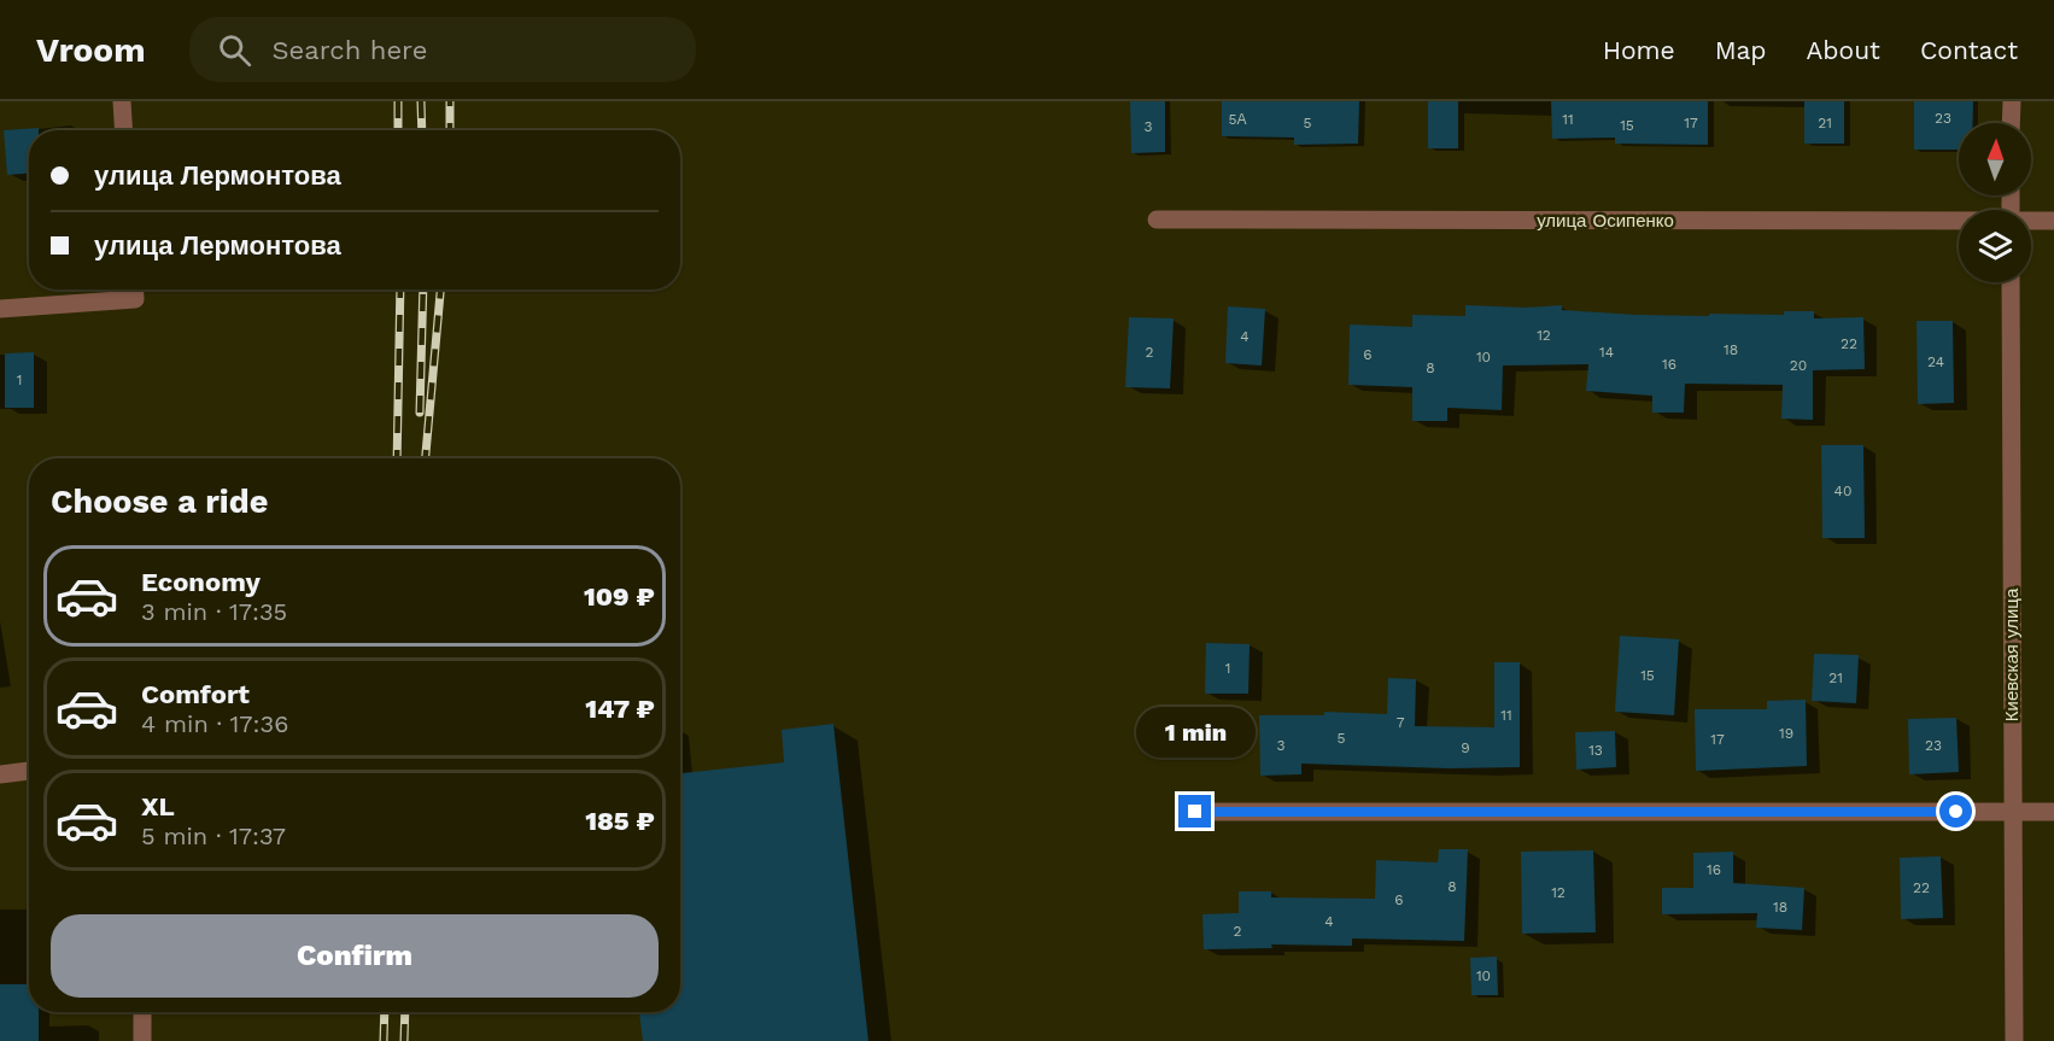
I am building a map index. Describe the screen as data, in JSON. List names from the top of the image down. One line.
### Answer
{"streets":{"street":["улица Осипенко","Киевская улица"]},"house_numbers":["23","5А","11","5","17","21","15","3","12","4","22","18","2","14","6","10","24","16","20","8","1","40","1","15","21","11","7","19","5","17","3","23","9","13","16","8","22","12","6","18","4","2","10"],"north":"top","page":{"header":"Vroom","search":"Search here","nav":["Home","Map","About","Contact"],"banner":["улица Лермонтова","улица Лермонтова"],"heading":"Choose a ride","list":[{"name":"Economy","note":"3 min · 17:35","value":"109 ₽"},{"name":"Comfort","note":"4 min · 17:36","value":"147 ₽"},{"name":"XL","note":"5 min · 17:37","value":"185 ₽"}],"bubble":"1 min","buttons":"Confirm"}}
